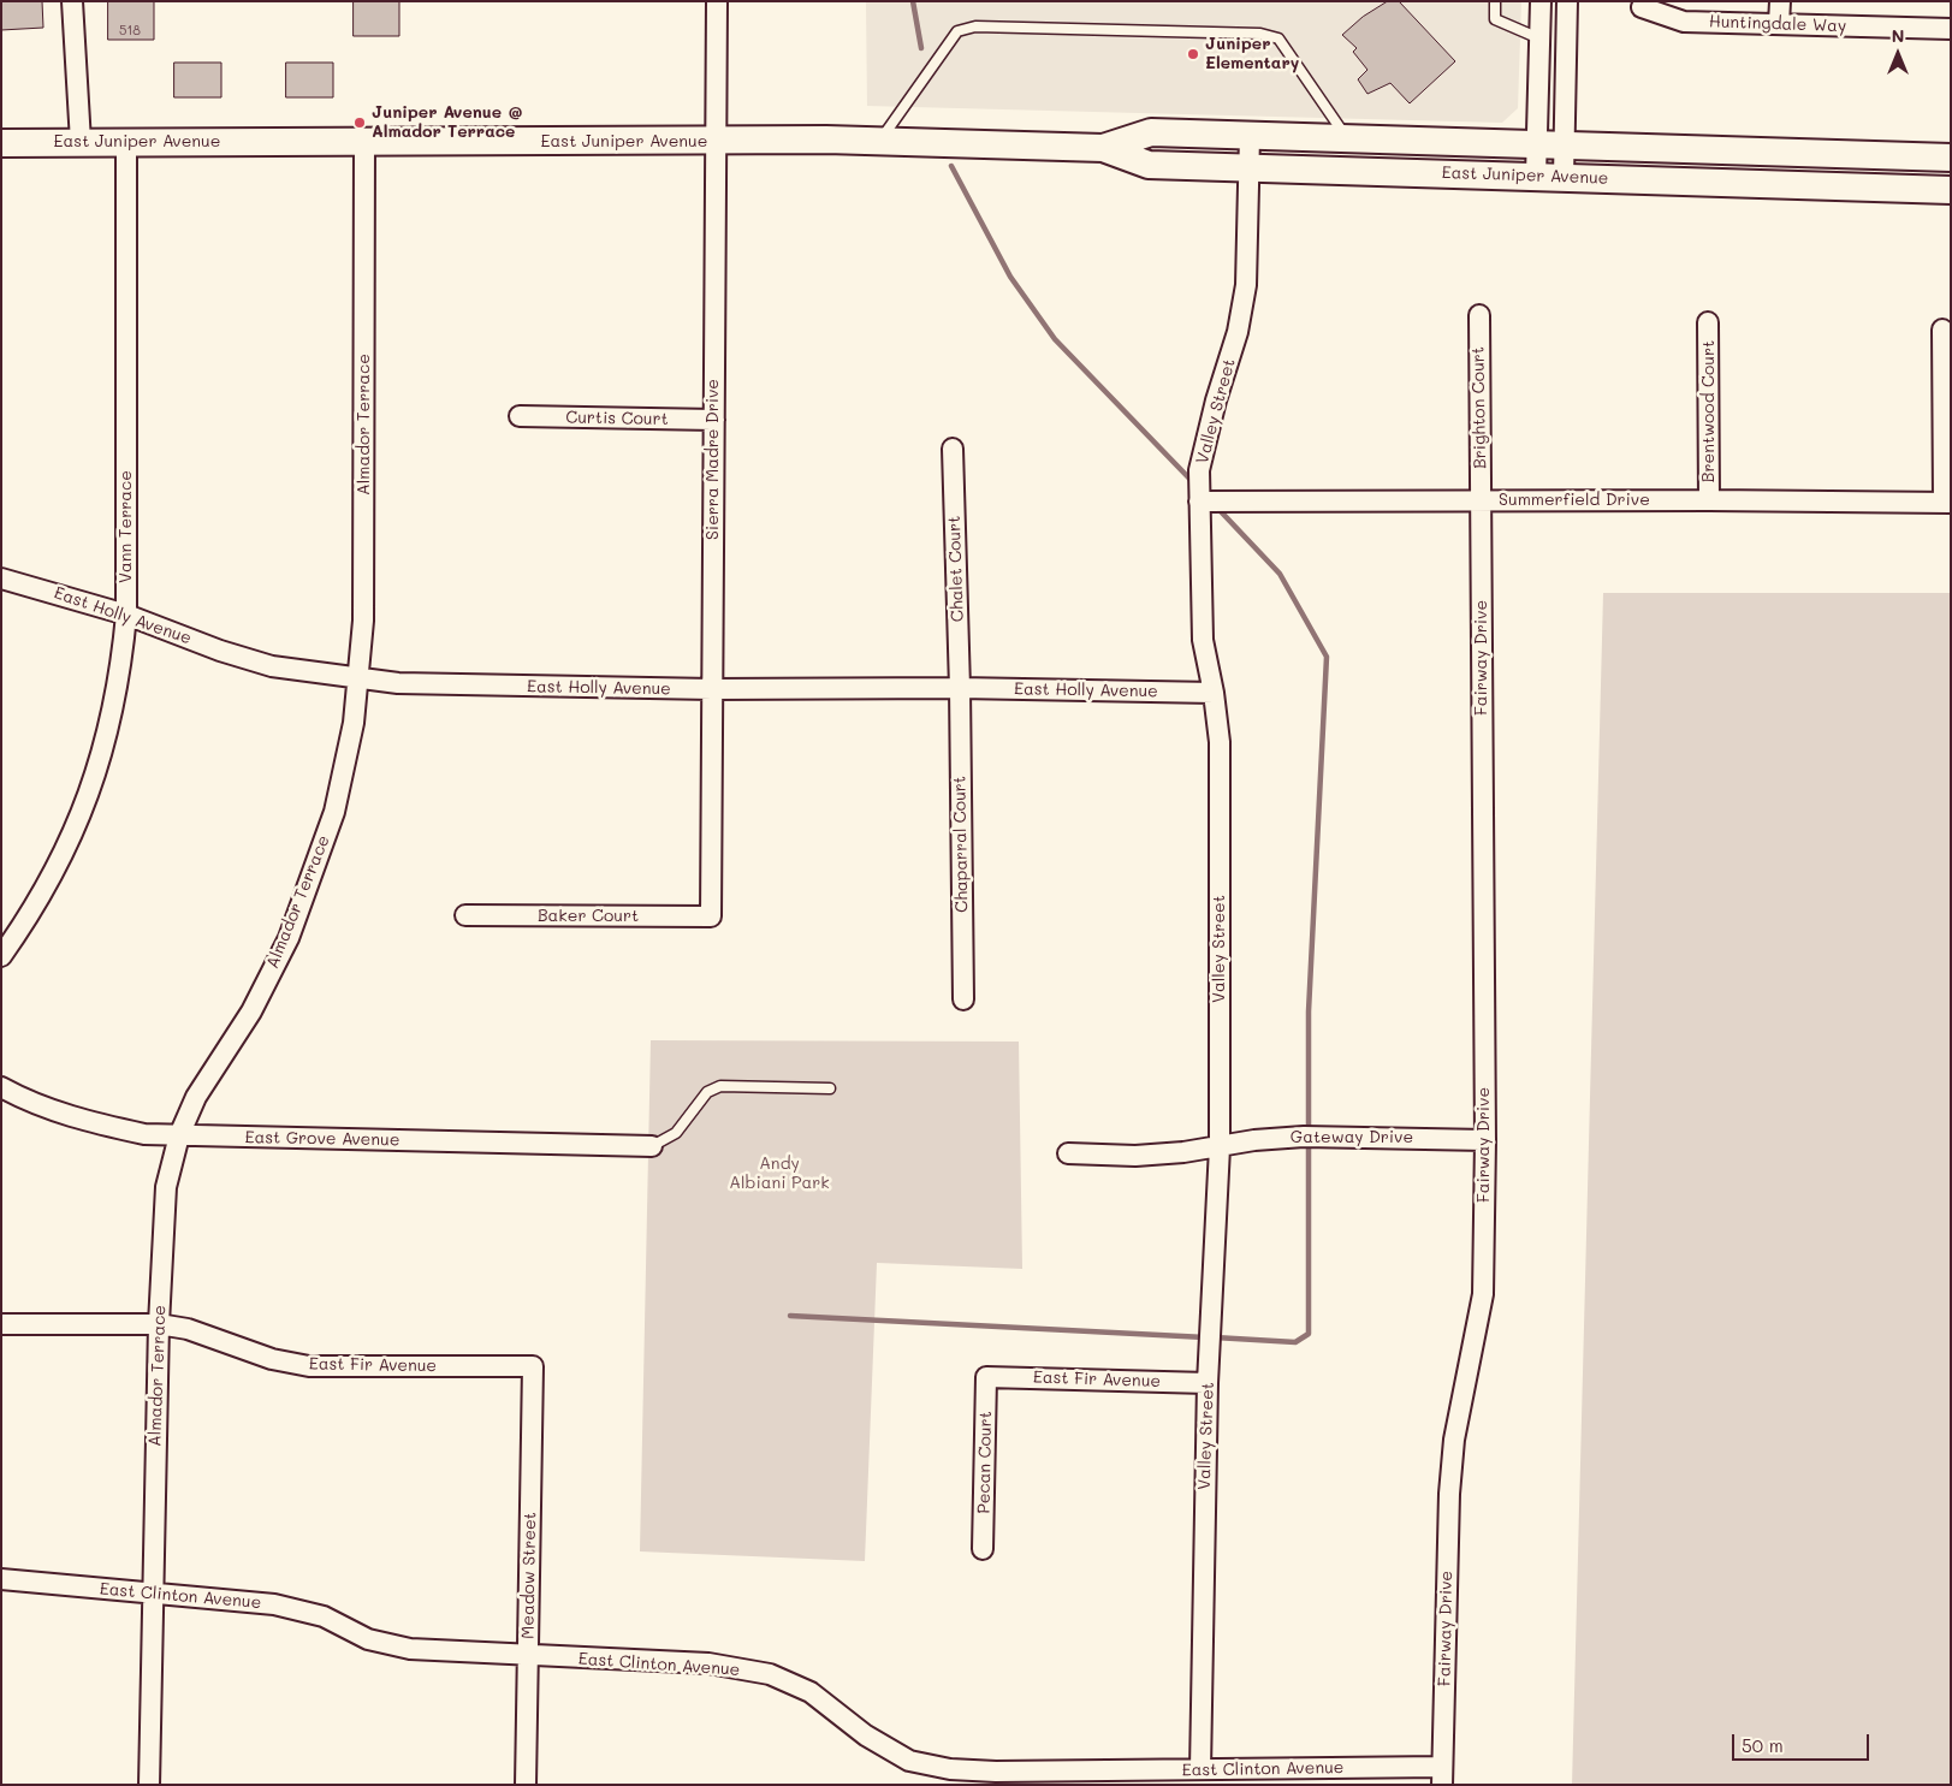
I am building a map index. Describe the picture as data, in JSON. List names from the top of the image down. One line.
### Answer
{"streets":{"street":["Huntingdale Way","East Juniper Avenue","Brighton Court","Valley Street","Brentwood Court","Curtis Court","Almador Terrace","Sierra Madre Drive","Summerfield Drive","Vann Terrace","Chalet Court","East Holly Avenue","Fairway Drive","Chaparral Court","Baker Court","Gateway Drive","East Grove Avenue","East Fir Avenue","Pecan Court","Meadow Street","East Clinton Avenue"]},"crossings":[["East Juniper Avenue","Valley Street"],["East Juniper Avenue","Almador Terrace"],["East Juniper Avenue","Sierra Madre Drive"],["East Juniper Avenue","Vann Terrace"],["Brighton Court","Summerfield Drive"],["Brighton Court","Fairway Drive"],["Valley Street","Summerfield Drive"],["Valley Street","East Holly Avenue"],["Valley Street","Gateway Drive"],["Valley Street","East Fir Avenue"],["Valley Street","East Clinton Avenue"],["Brentwood Court","Summerfield Drive"],["Curtis Court","Sierra Madre Drive"],["Almador Terrace","East Holly Avenue"],["Almador Terrace","East Grove Avenue"],["Almador Terrace","East Fir Avenue"],["Almador Terrace","East Clinton Avenue"],["Sierra Madre Drive","East Holly Avenue"],["Sierra Madre Drive","Baker Court"],["Summerfield Drive","Fairway Drive"],["Vann Terrace","East Holly Avenue"],["Chalet Court","East Holly Avenue"],["Chalet Court","Chaparral Court"],["East Holly Avenue","Chaparral Court"],["Fairway Drive","Gateway Drive"],["Fairway Drive","East Clinton Avenue"],["East Fir Avenue","Pecan Court"],["East Fir Avenue","Meadow Street"],["Meadow Street","East Clinton Avenue"]],"parks":["Andy Albiani Park"],"places":["Juniper Elementary","Juniper Avenue @ Almador Terrace"],"house_numbers":["518"],"scale_bar":"50 m","north":"top"}
